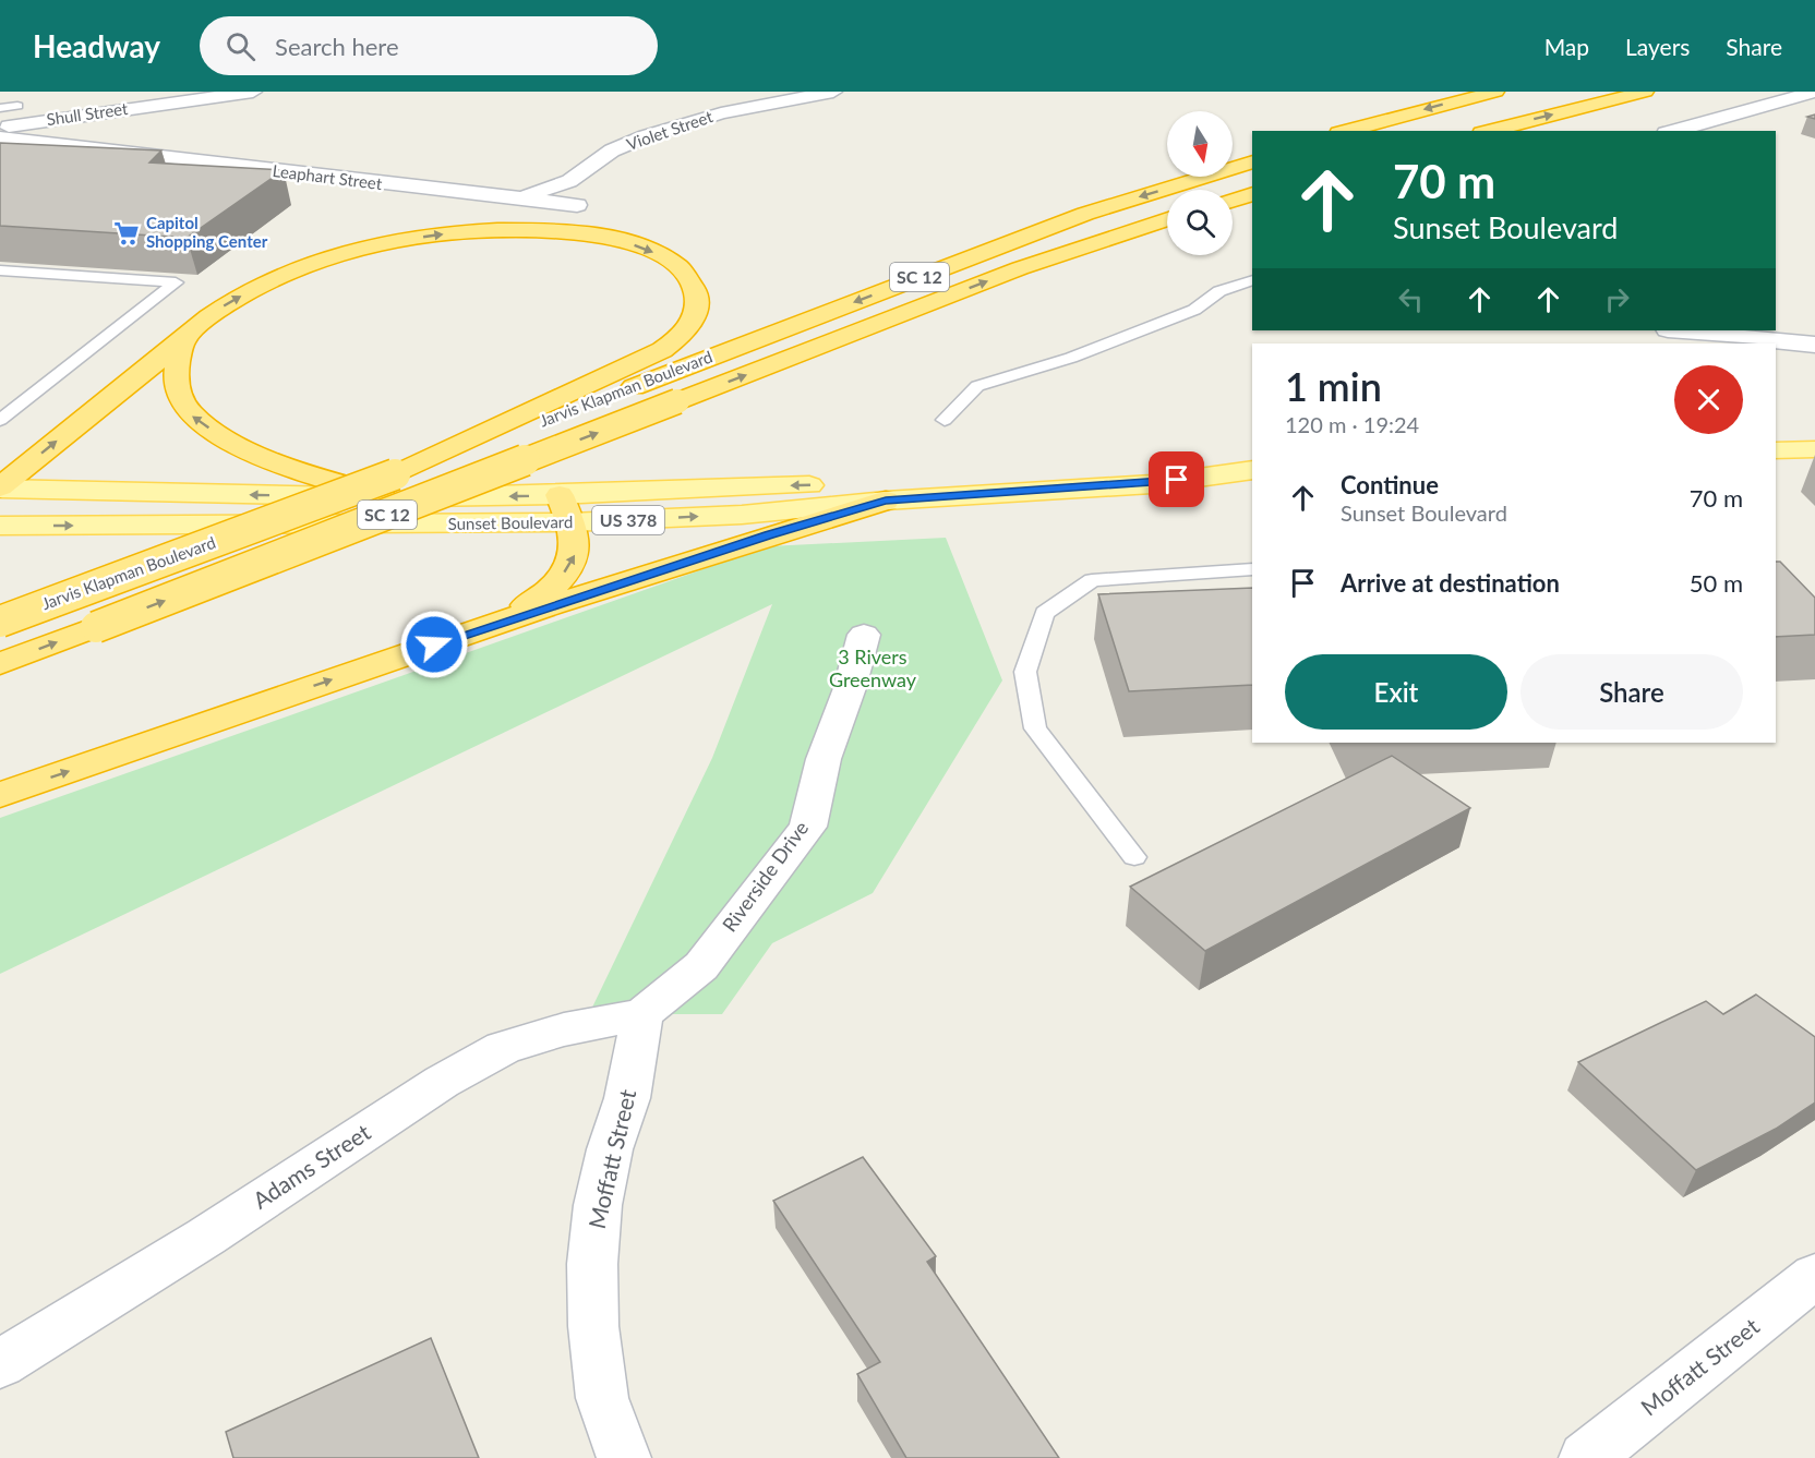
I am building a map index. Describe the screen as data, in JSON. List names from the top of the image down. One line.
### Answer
{"streets":{"highway":["SC 12","Jarvis Klapman Boulevard"],"main road":["US 378","Sunset Boulevard"],"street":["Shull Street","Violet Street","Leaphart Street","Riverside Drive","Moffatt Street","Adams Street"]},"crossings":[["Violet Street","Leaphart Street"],["Jarvis Klapman Boulevard","Sunset Boulevard"],["Riverside Drive","Moffatt Street"],["Riverside Drive","Adams Street"],["Moffatt Street","Adams Street"]],"parks":["3 Rivers Greenway"],"places":{"supermarket":["Capitol Shopping Center"]},"north":"bottom","page":{"header":"Headway","search":"Search here","nav":["Map","Layers","Share"],"turn":["70 m","Sunset Boulevard"],"heading":["1 min","120 m · 19:24"],"list":[{"name":"Continue","note":"Sunset Boulevard","value":"70 m"},{"name":"Arrive at destination","value":"50 m"}],"buttons":["Exit","Share"]}}
